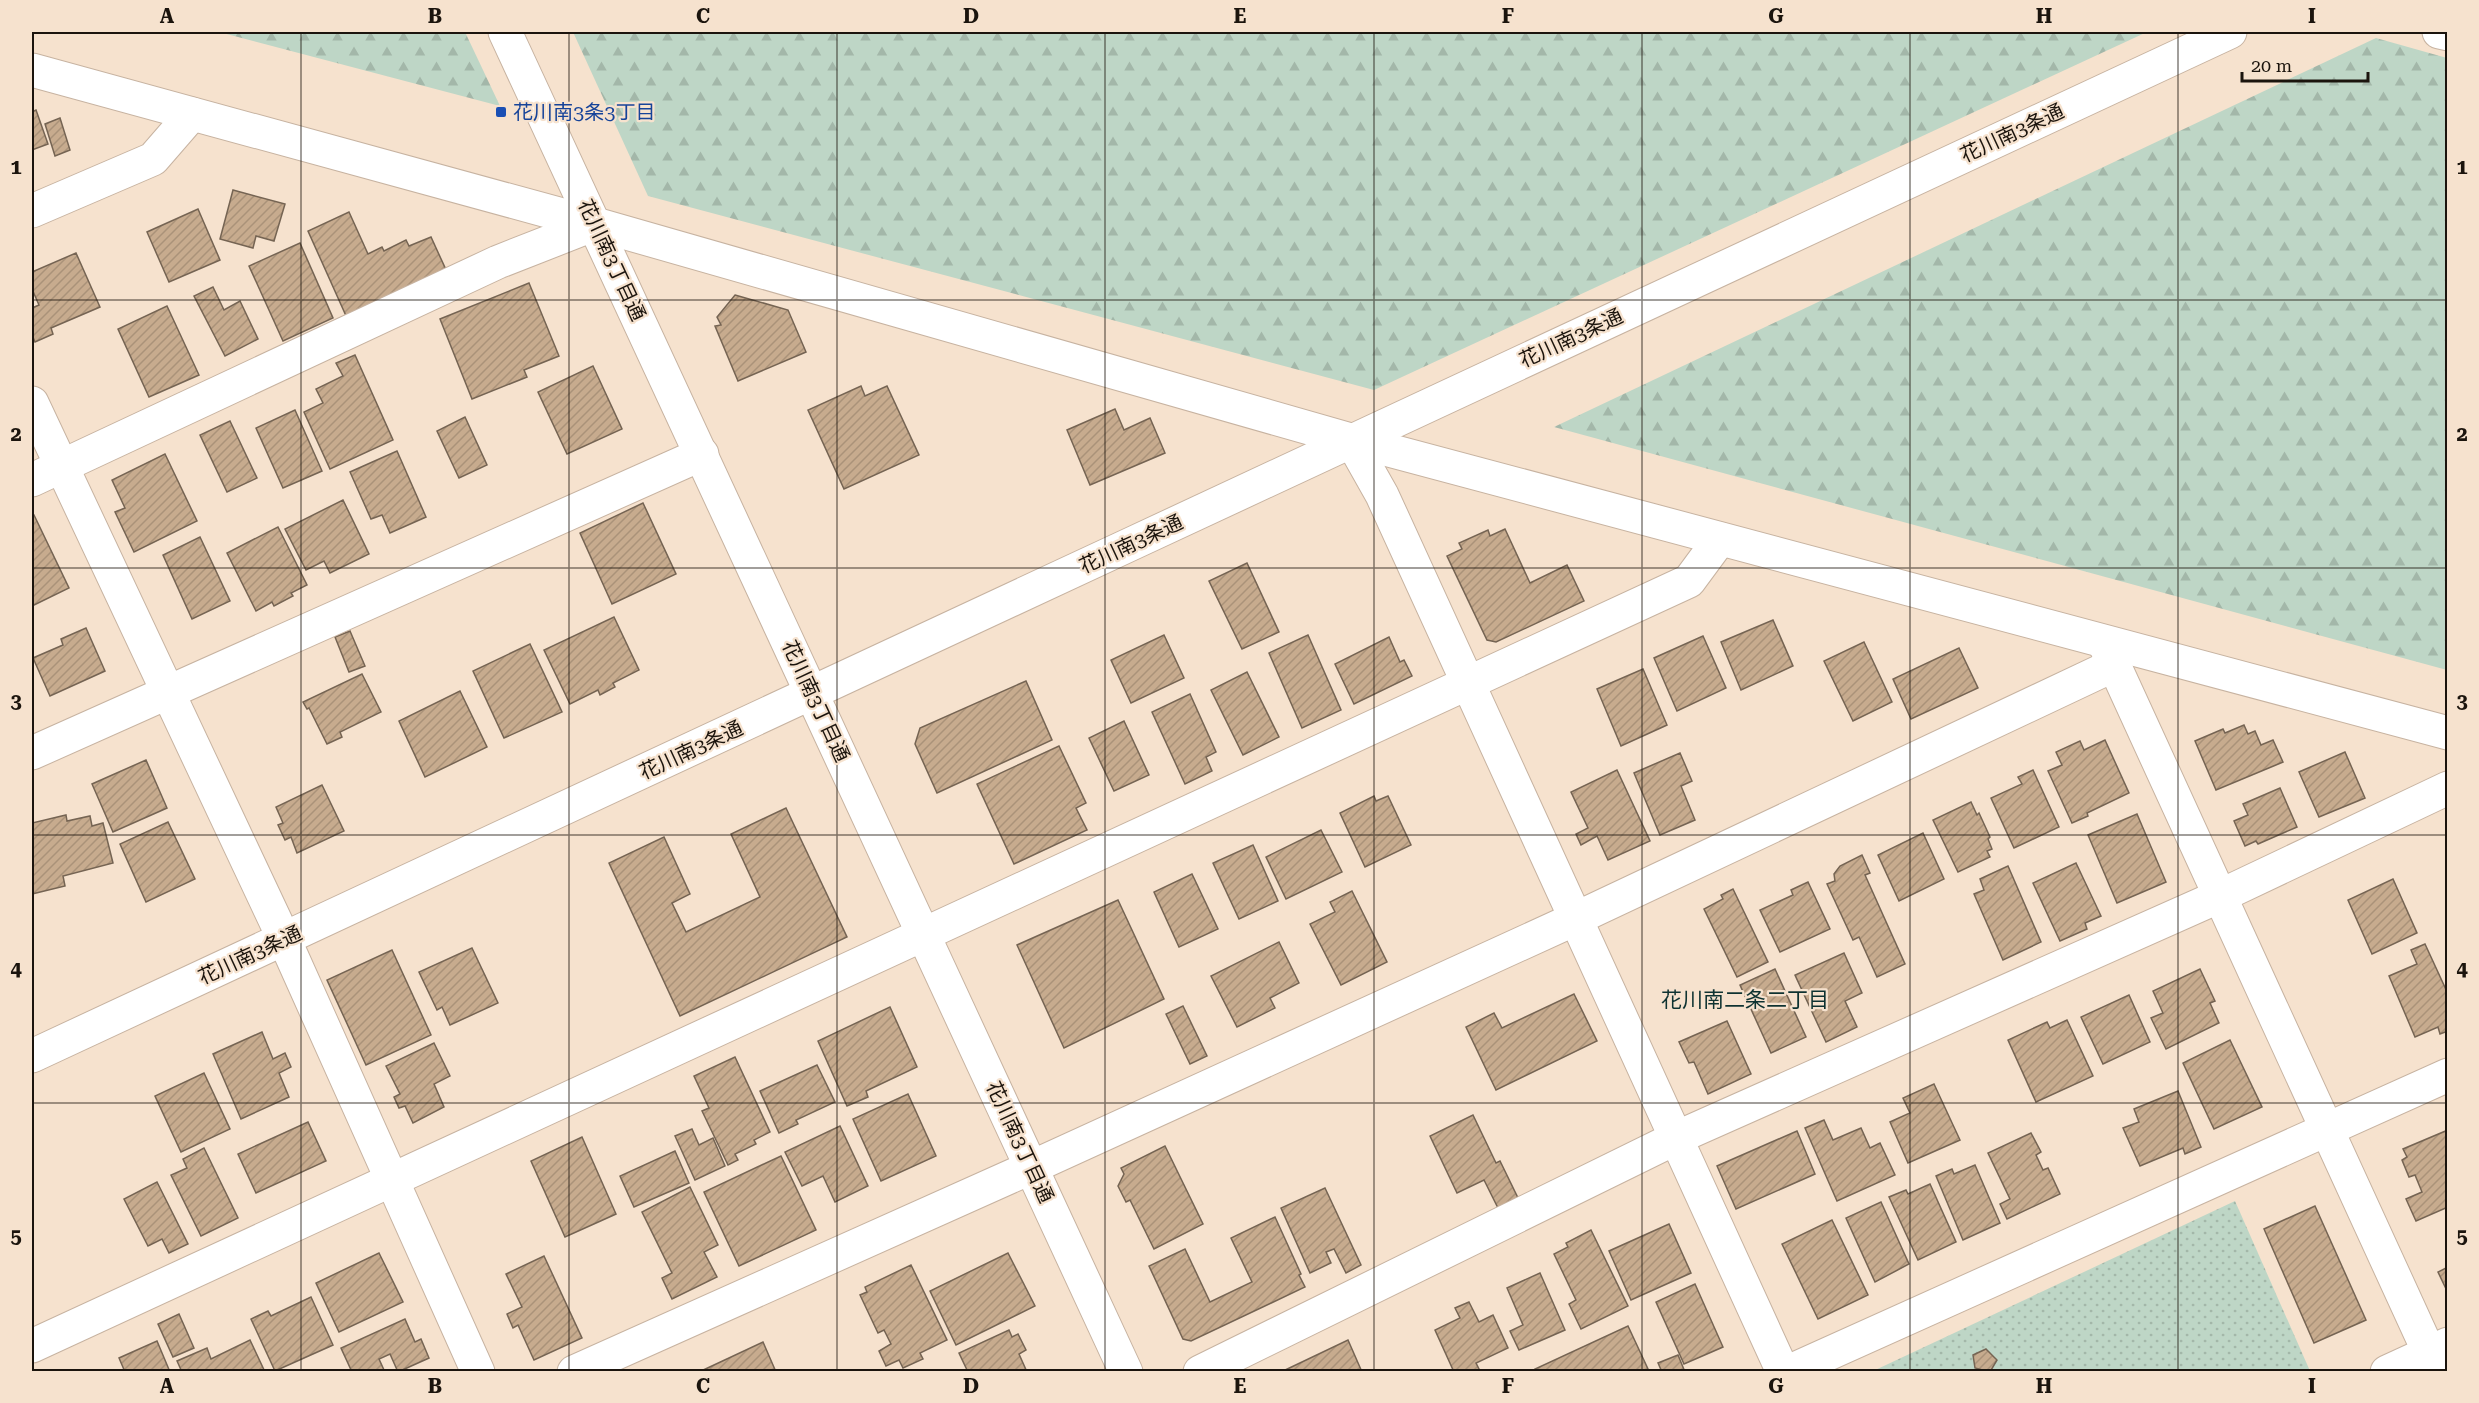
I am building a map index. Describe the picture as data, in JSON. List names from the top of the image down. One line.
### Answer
{"streets":{"street":["花川南3条通","花川南3丁目通"]},"crossings":[["花川南3条通","花川南3丁目通"]],"districts":["花川南二条二丁目"],"places":{"transit":["花川南3条3丁目"]},"scale_bar":"20 m","grid":{"columns":["A","B","C","D","E","F","G","H","I"],"rows":["1","2","3","4","5"]}}
